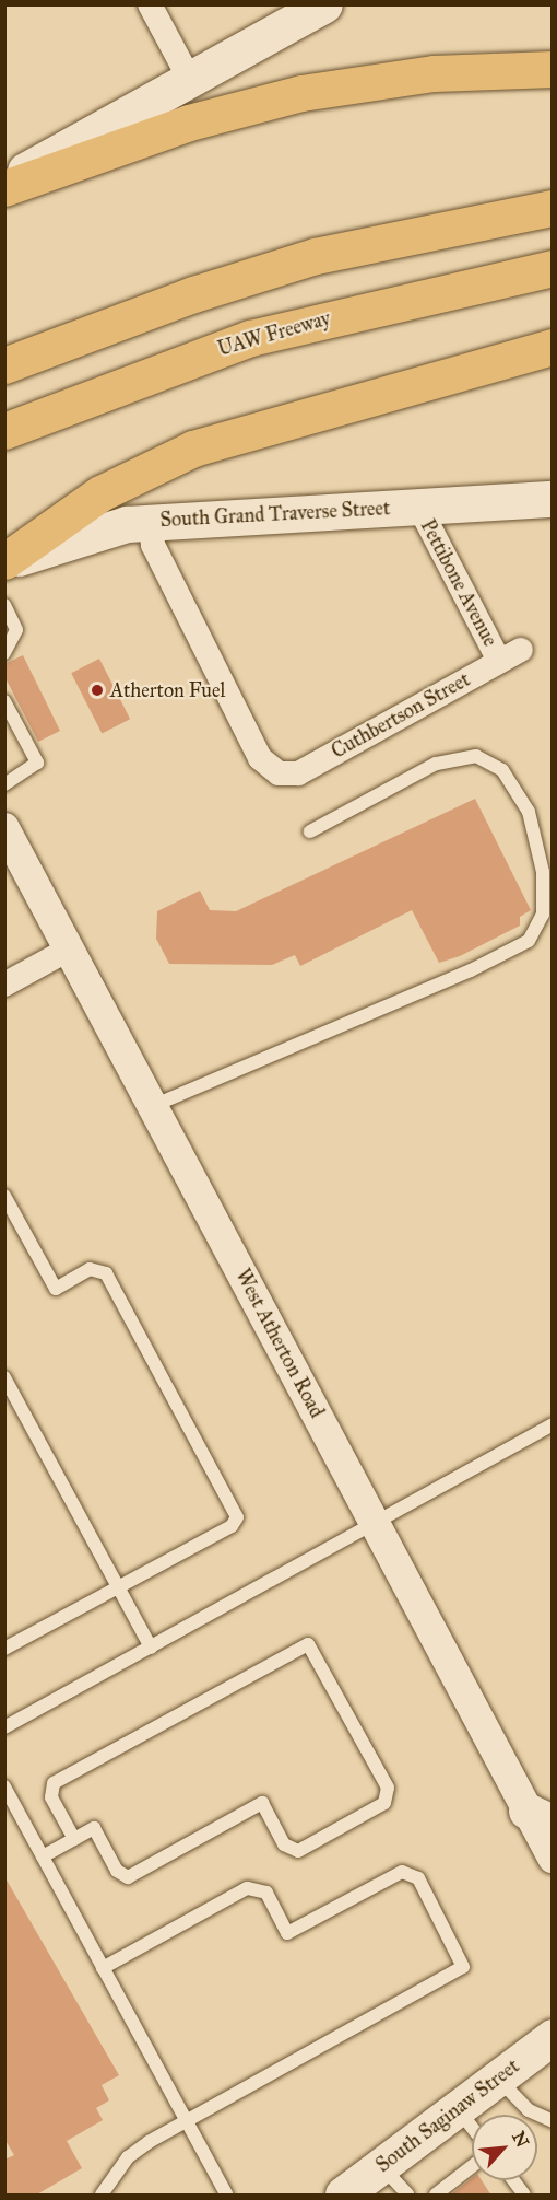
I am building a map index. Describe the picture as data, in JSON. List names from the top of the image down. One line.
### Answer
{"streets":{"highway":["UAW Freeway"],"main road":["South Grand Traverse Street","South Saginaw Street"],"street":["Pettibone Avenue","Cuthbertson Street","West Atherton Road"]},"crossings":[["South Grand Traverse Street","Pettibone Avenue"],["South Grand Traverse Street","Cuthbertson Street"],["Pettibone Avenue","Cuthbertson Street"]],"places":["Atherton Fuel"],"north":"top right"}
